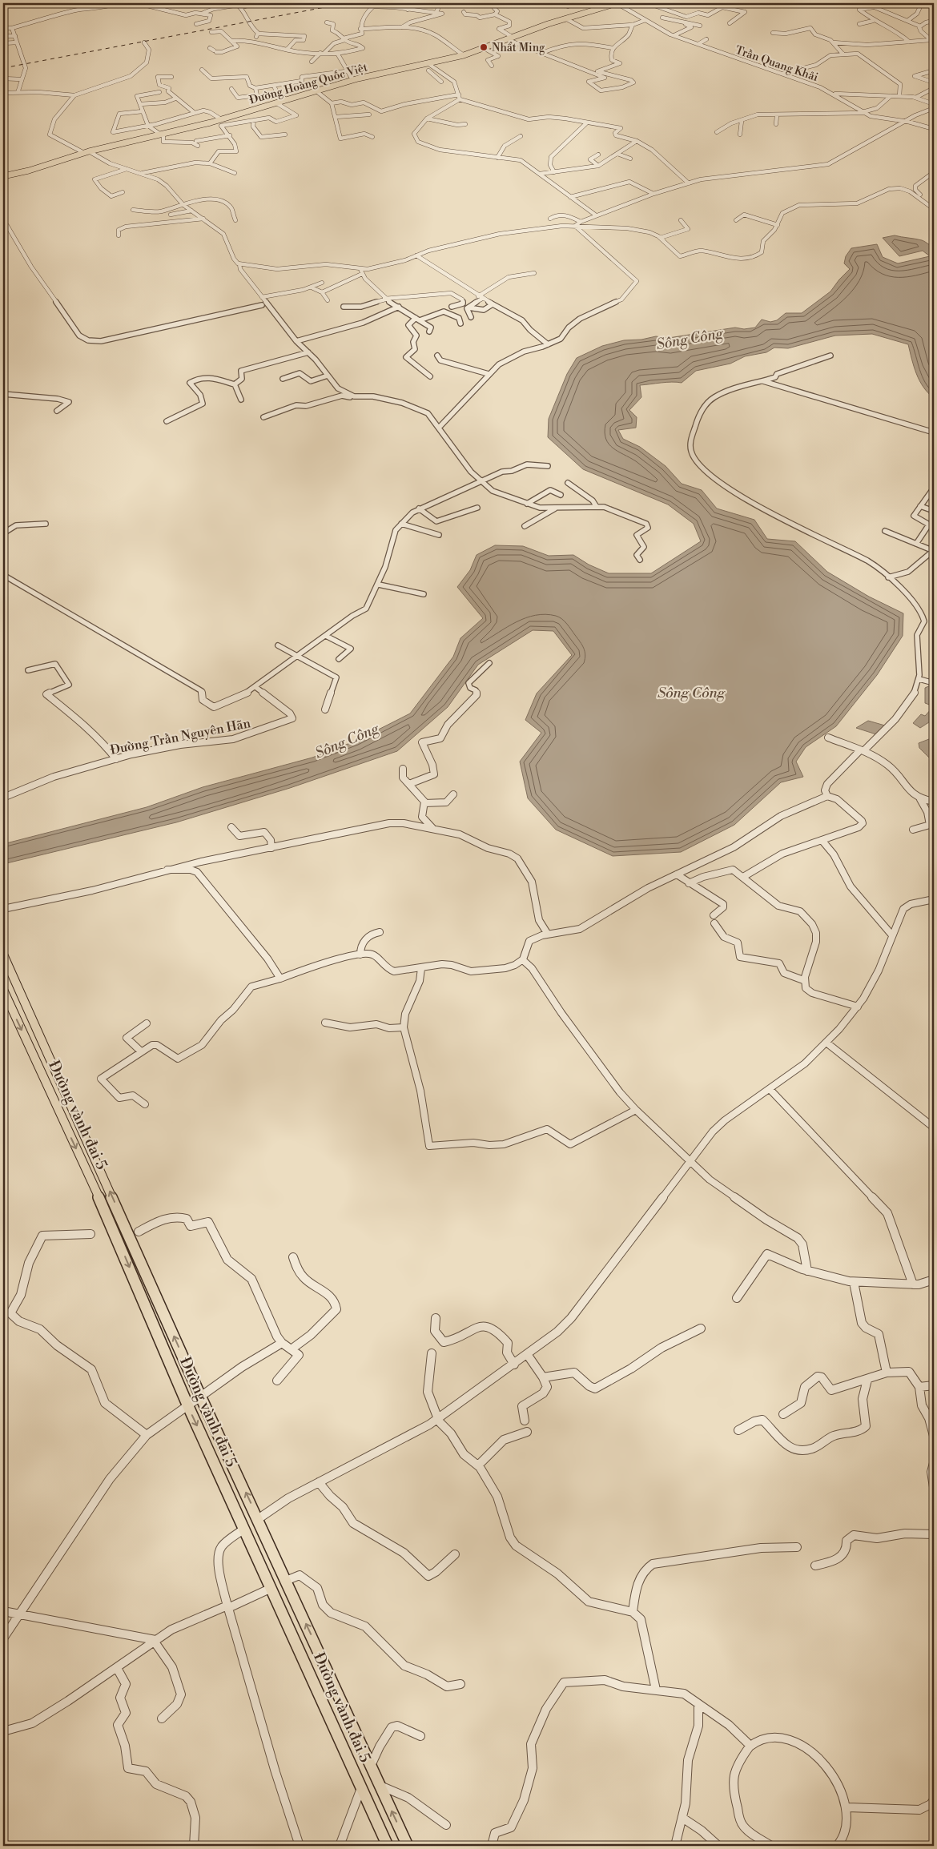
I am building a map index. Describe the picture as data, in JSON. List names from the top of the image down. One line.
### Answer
{"streets":{"highway":["Đường Hoàng Quốc Việt"],"main road":["Đường vành đai 5"],"street":["Trần Quang Khải","Đường Trần Nguyên Hãn"]},"crossings":[["Trần Quang Khải","Đường Hoàng Quốc Việt"]],"water":["Sông Công"],"places":["Nhẩt Ming"]}
